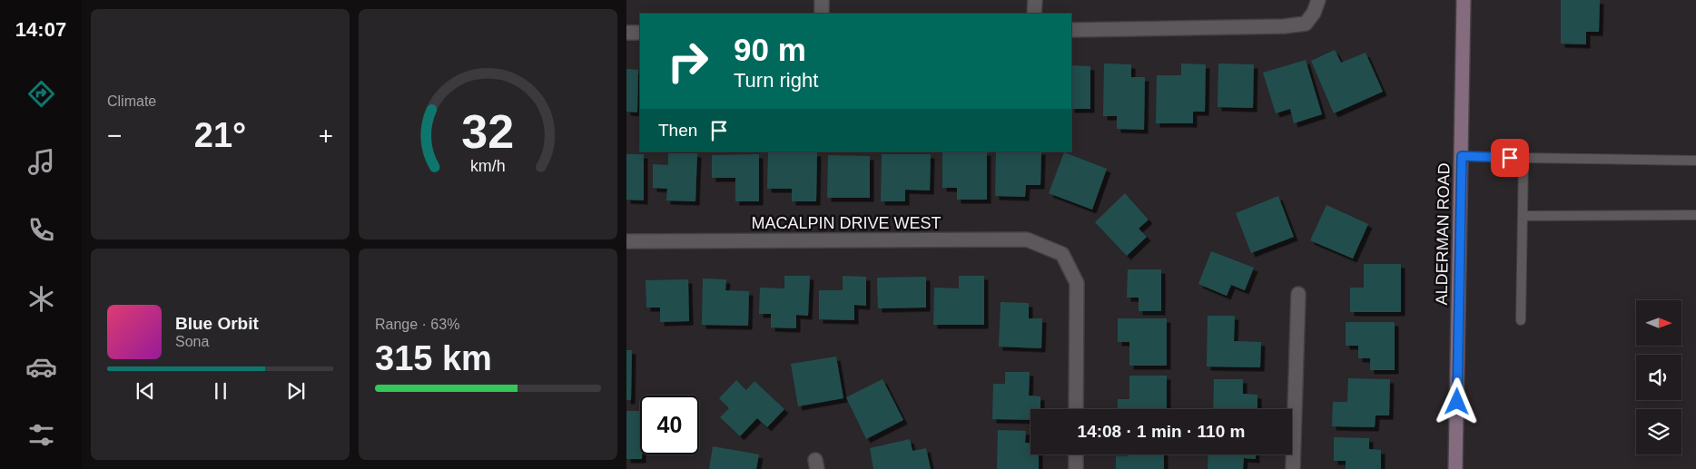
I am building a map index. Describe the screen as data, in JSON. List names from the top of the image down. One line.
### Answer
{"streets":{"street":["MACALPIN DRIVE WEST","ALDERMAN ROAD"]},"north":"right","page":{"tabs":"14:07","tile":["Climate",["Range · 63%","315 km"]],"turn":["90 m","Turn right"],"then":"Then","heat":["−","21°","+"],"song":["Blue Orbit","Sona"],"limit":"40","trip":"14:08 · 1 min · 110 m","gauge":["32","km/h"]}}
